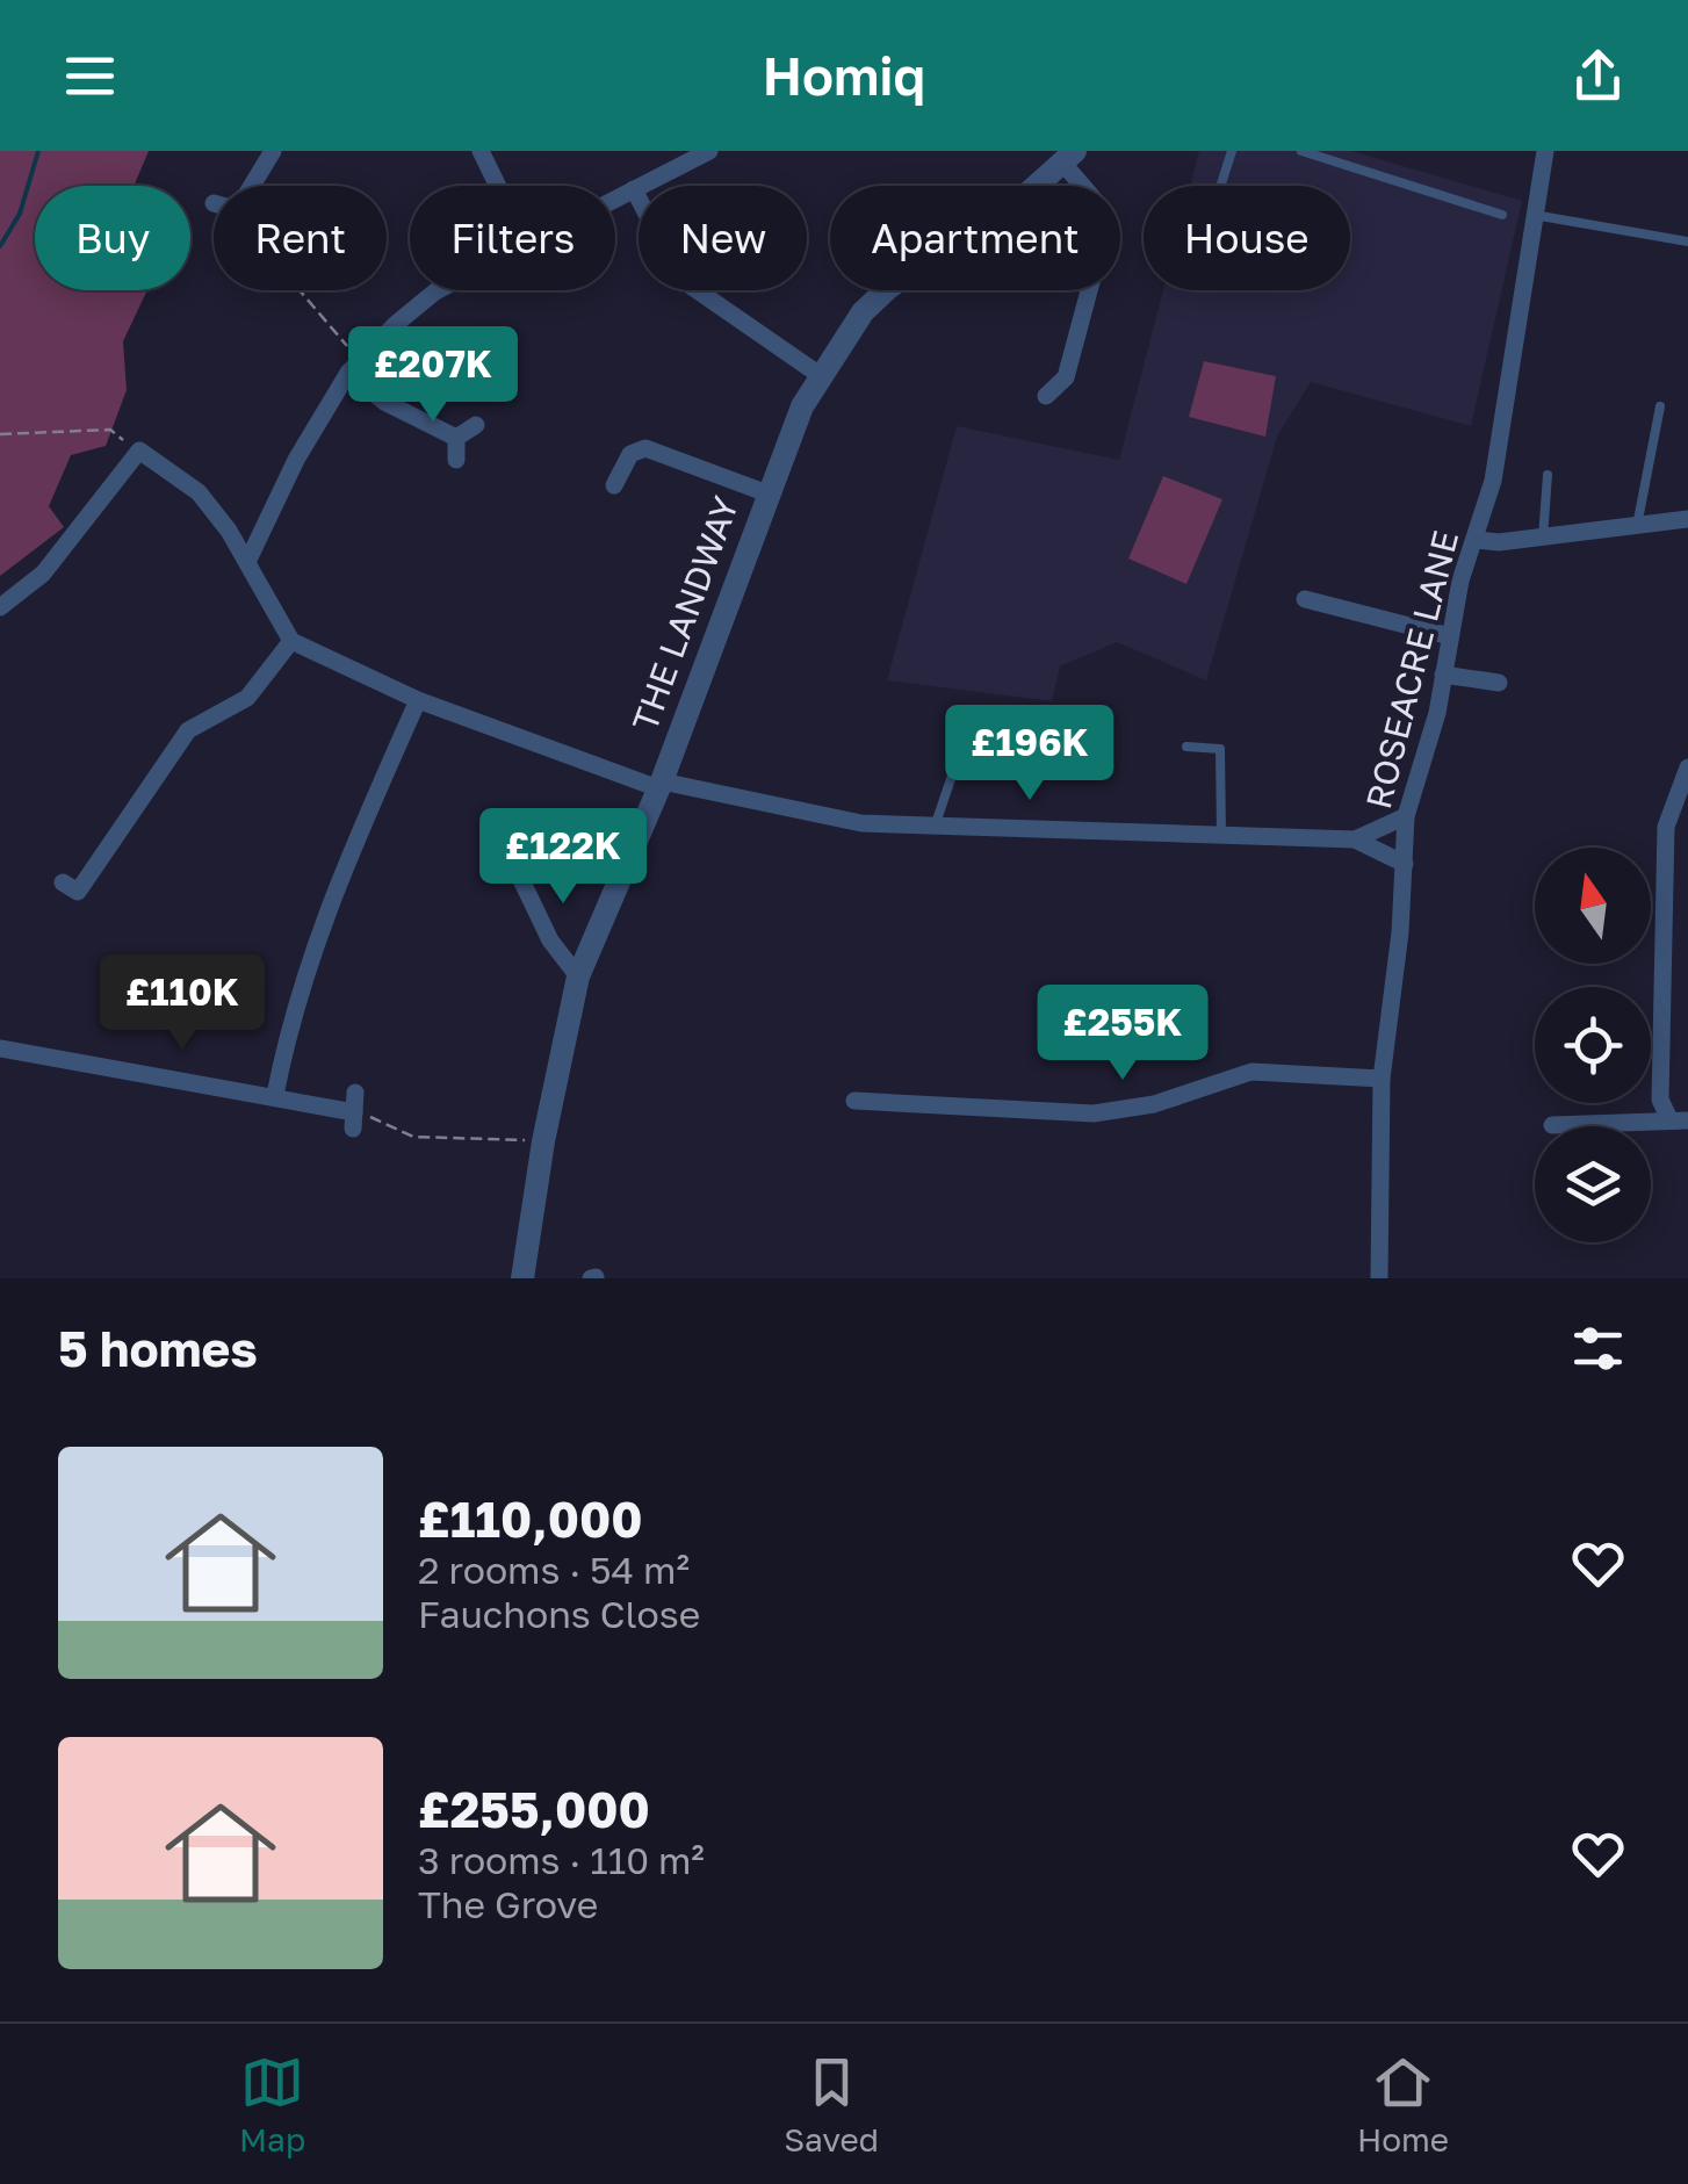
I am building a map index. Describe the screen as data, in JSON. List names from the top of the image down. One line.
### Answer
{"streets":{"street":["THE LANDWAY","ROSEACRE LANE"]},"north":"top","page":{"header":"Homiq","chip":["Buy","Rent","Filters","New","Apartment","House"],"price":["£207K","£196K","£122K","£110K","£255K"],"heading":"5 homes","list":[{"name":"£110,000","note":"2 rooms · 54 m² · Fauchons Close"},{"name":"£255,000","note":"3 rooms · 110 m² · The Grove"}],"tabs":["Map","Saved","Home"]}}
